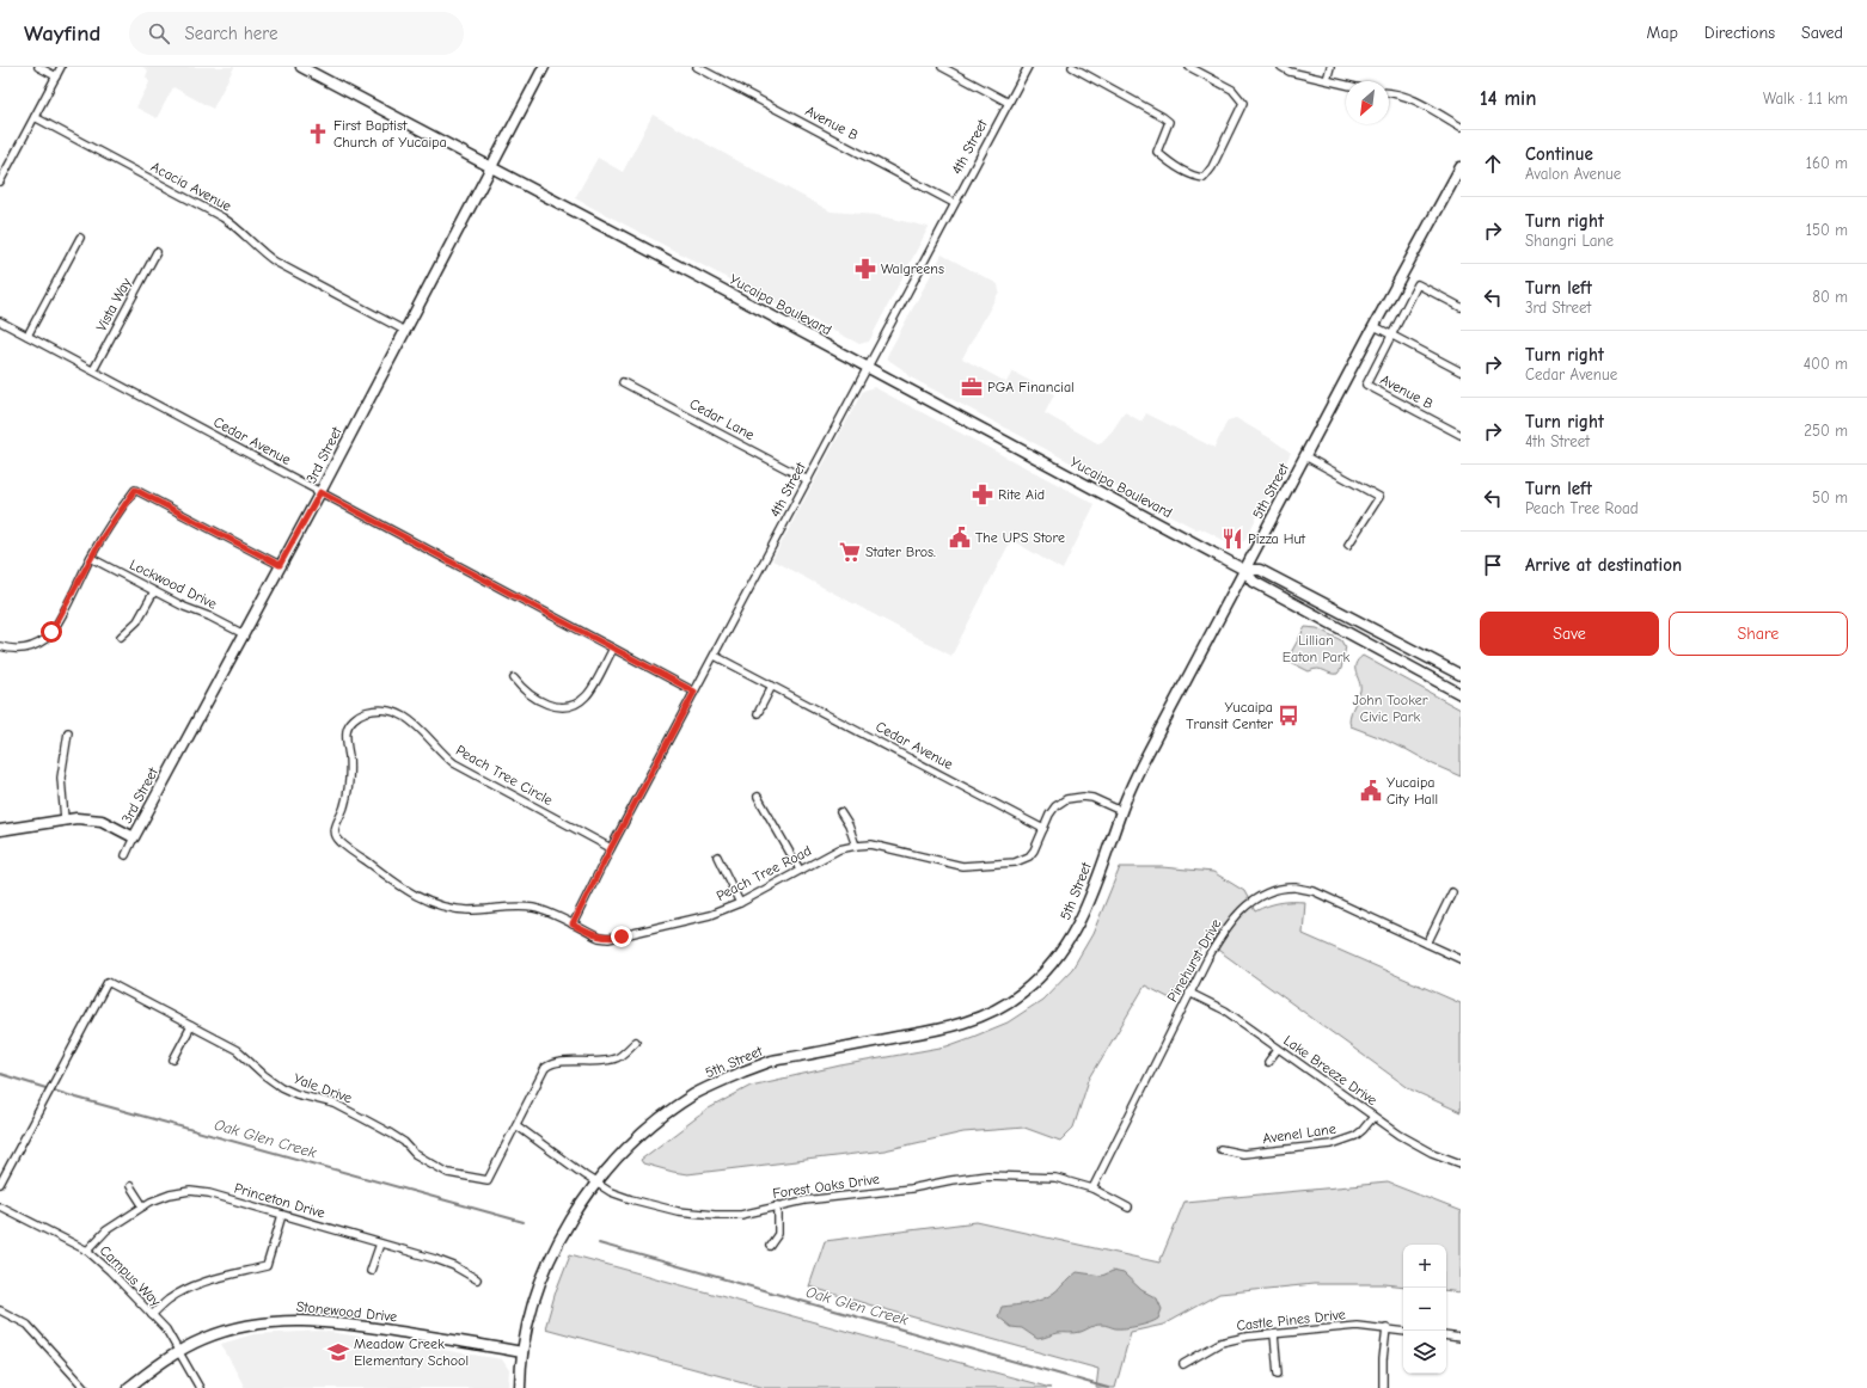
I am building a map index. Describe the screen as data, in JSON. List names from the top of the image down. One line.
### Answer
{"streets":{"main road":["Yucaipa Boulevard","3rd Street","5th Street","Stonewood Drive"],"street":["Avenue B","4th Street","Acacia Avenue","Vista Way","Cedar Lane","Cedar Avenue","Lockwood Drive","Peach Tree Circle","Peach Tree Road","Pinehurst Drive","Lake Breeze Drive","Yale Drive","Avenel Lane","Forest Oaks Drive","Princeton Drive","Campus Way","Castle Pines Drive"]},"crossings":[["Avenue B","4th Street"],["4th Street","Yucaipa Boulevard"],["4th Street","Cedar Lane"],["4th Street","Cedar Avenue"],["4th Street","Peach Tree Circle"],["4th Street","Peach Tree Road"],["Acacia Avenue","3rd Street"],["Vista Way","Cedar Avenue"],["Yucaipa Boulevard","3rd Street"],["Yucaipa Boulevard","5th Street"],["Cedar Avenue","3rd Street"],["Cedar Avenue","Peach Tree Road"],["3rd Street","Lockwood Drive"],["5th Street","Peach Tree Road"],["5th Street","Forest Oaks Drive"],["5th Street","Stonewood Drive"],["Peach Tree Circle","Peach Tree Road"],["Pinehurst Drive","Lake Breeze Drive"],["Pinehurst Drive","Forest Oaks Drive"],["Lake Breeze Drive","Avenel Lane"],["Yale Drive","Forest Oaks Drive"],["Princeton Drive","Campus Way"],["Campus Way","Stonewood Drive"]],"water":["Oak Glen Creek"],"parks":["Lillian Eaton Park","John Tooker Civic Park"],"places":{"church":["First Baptist Church of Yucaipa"],"pharmacy":["Walgreens","Rite Aid"],"office":["PGA Financial"],"public building":["The UPS Store","Yucaipa City Hall"],"restaurant":["Pizza Hut"],"supermarket":["Stater Bros."],"bus stop":["Yucaipa Transit Center"],"school or university":["Meadow Creek Elementary School"]},"north":"bottom left","page":{"header":"Wayfind","search":"Search here","nav":["Map","Directions","Saved"],"heading":["14 min","Walk · 1.1 km"],"list":[["Continue","Avalon Avenue","160 m"],["Turn right","Shangri Lane","150 m"],["Turn left","3rd Street","80 m"],["Turn right","Cedar Avenue","400 m"],["Turn right","4th Street","250 m"],["Turn left","Peach Tree Road","50 m"],"Arrive at destination"],"buttons":["Save","Share"],"map_buttons":["+","−"]}}
